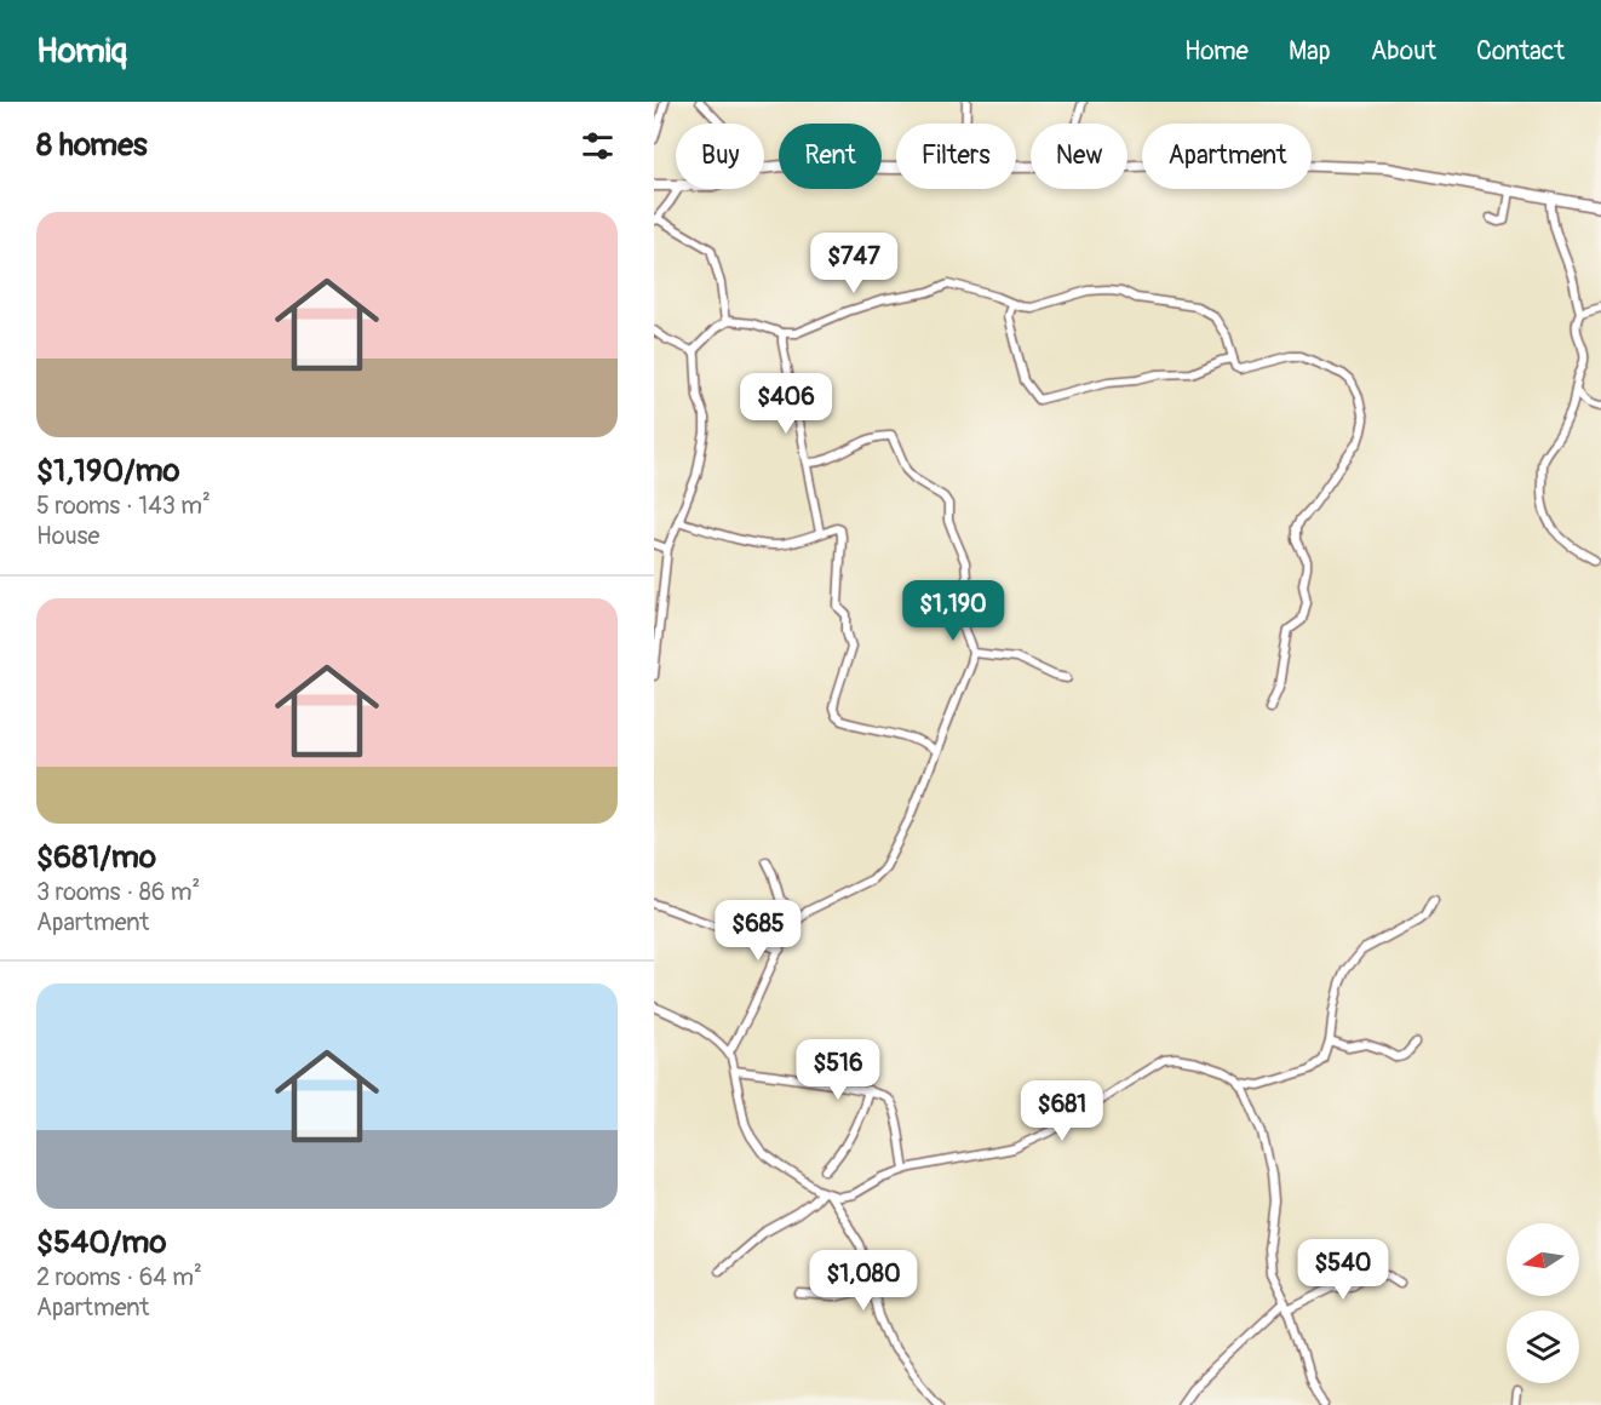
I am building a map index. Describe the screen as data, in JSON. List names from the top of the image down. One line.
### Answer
{"north":"left","page":{"header":"Homiq","nav":["Home","Map","About","Contact"],"heading":"8 homes","chip":["Buy","Rent","Filters","New","Apartment"],"list":[{"name":"$1,190/mo","note":"5 rooms · 143 m² · House"},{"name":"$681/mo","note":"3 rooms · 86 m² · Apartment"},{"name":"$540/mo","note":"2 rooms · 64 m² · Apartment"}],"price":["$747","$406","$1,190","$685","$516","$681","$540","$1,080"]}}
